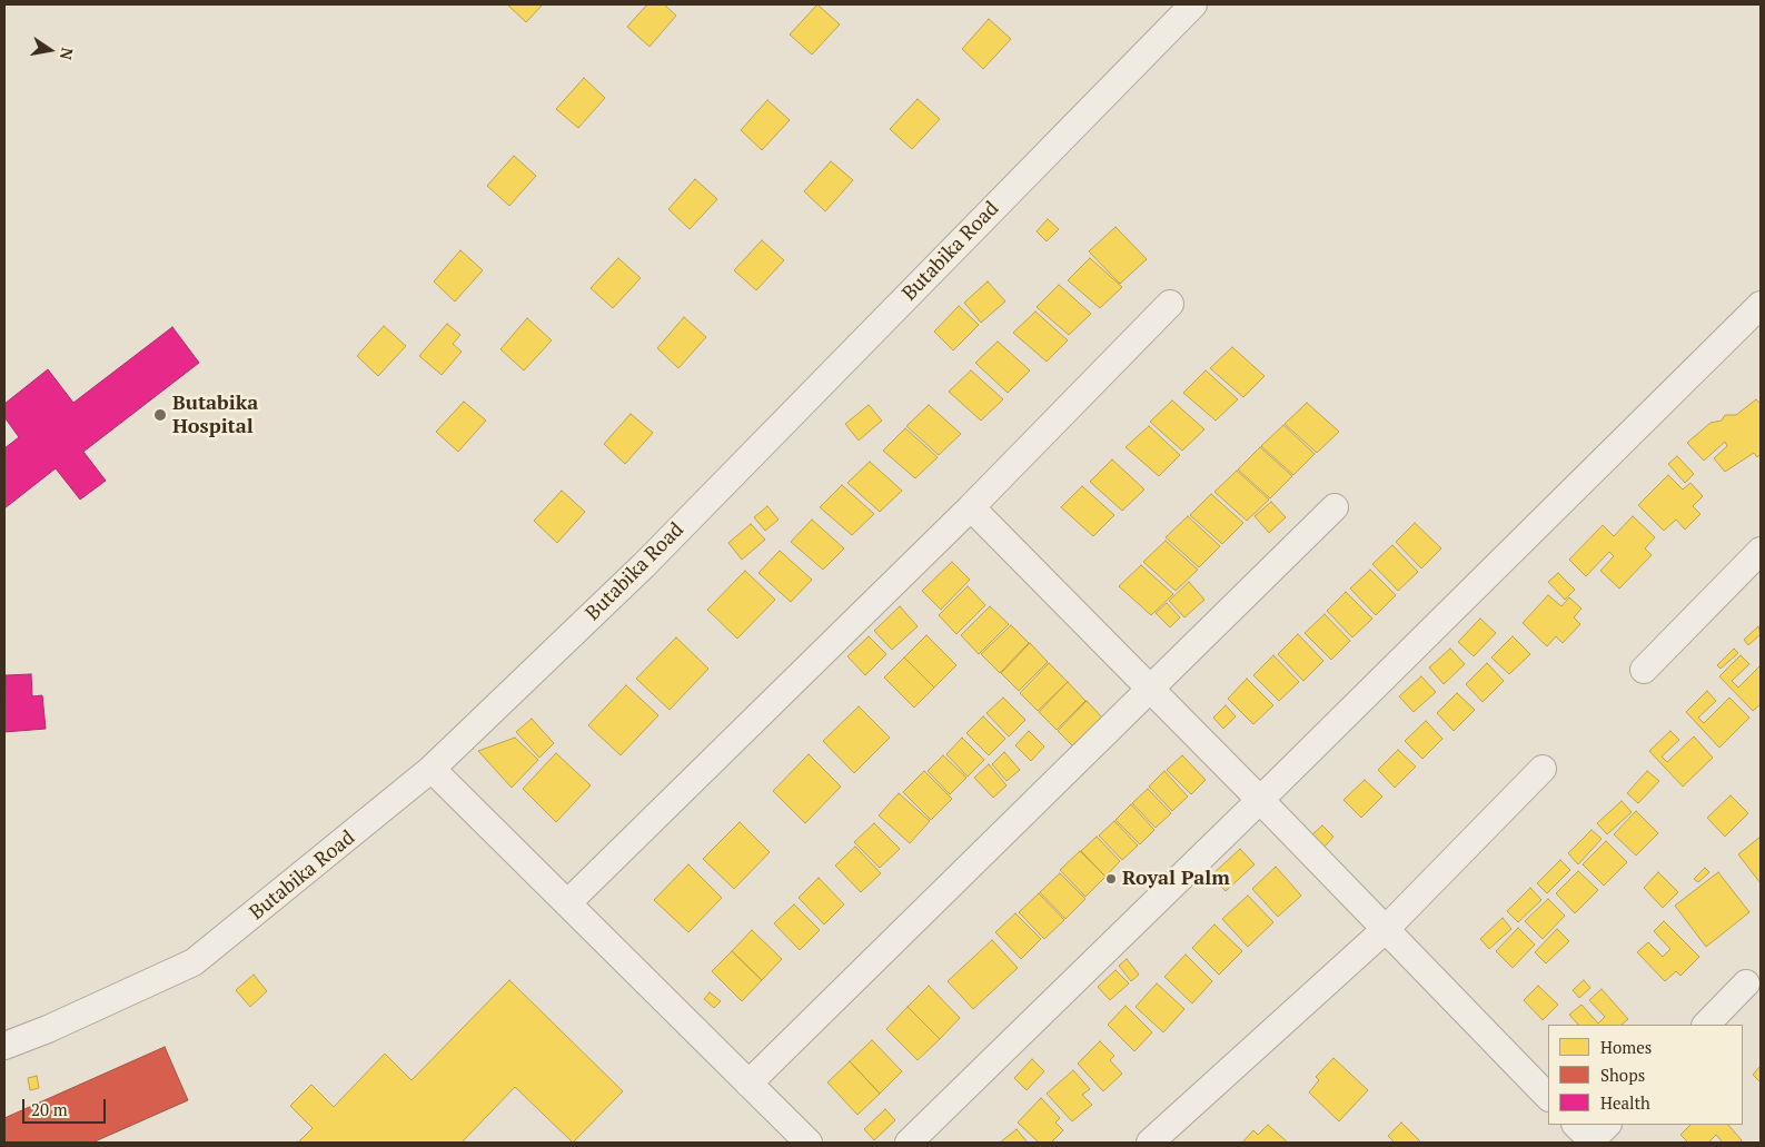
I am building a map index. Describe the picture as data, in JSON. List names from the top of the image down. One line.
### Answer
{"streets":{"street":["Butabika Road"]},"places":["Butabika Hospital","Royal Palm"],"legend":["Homes","Shops","Health"],"scale_bar":"20 m","north":"right"}
